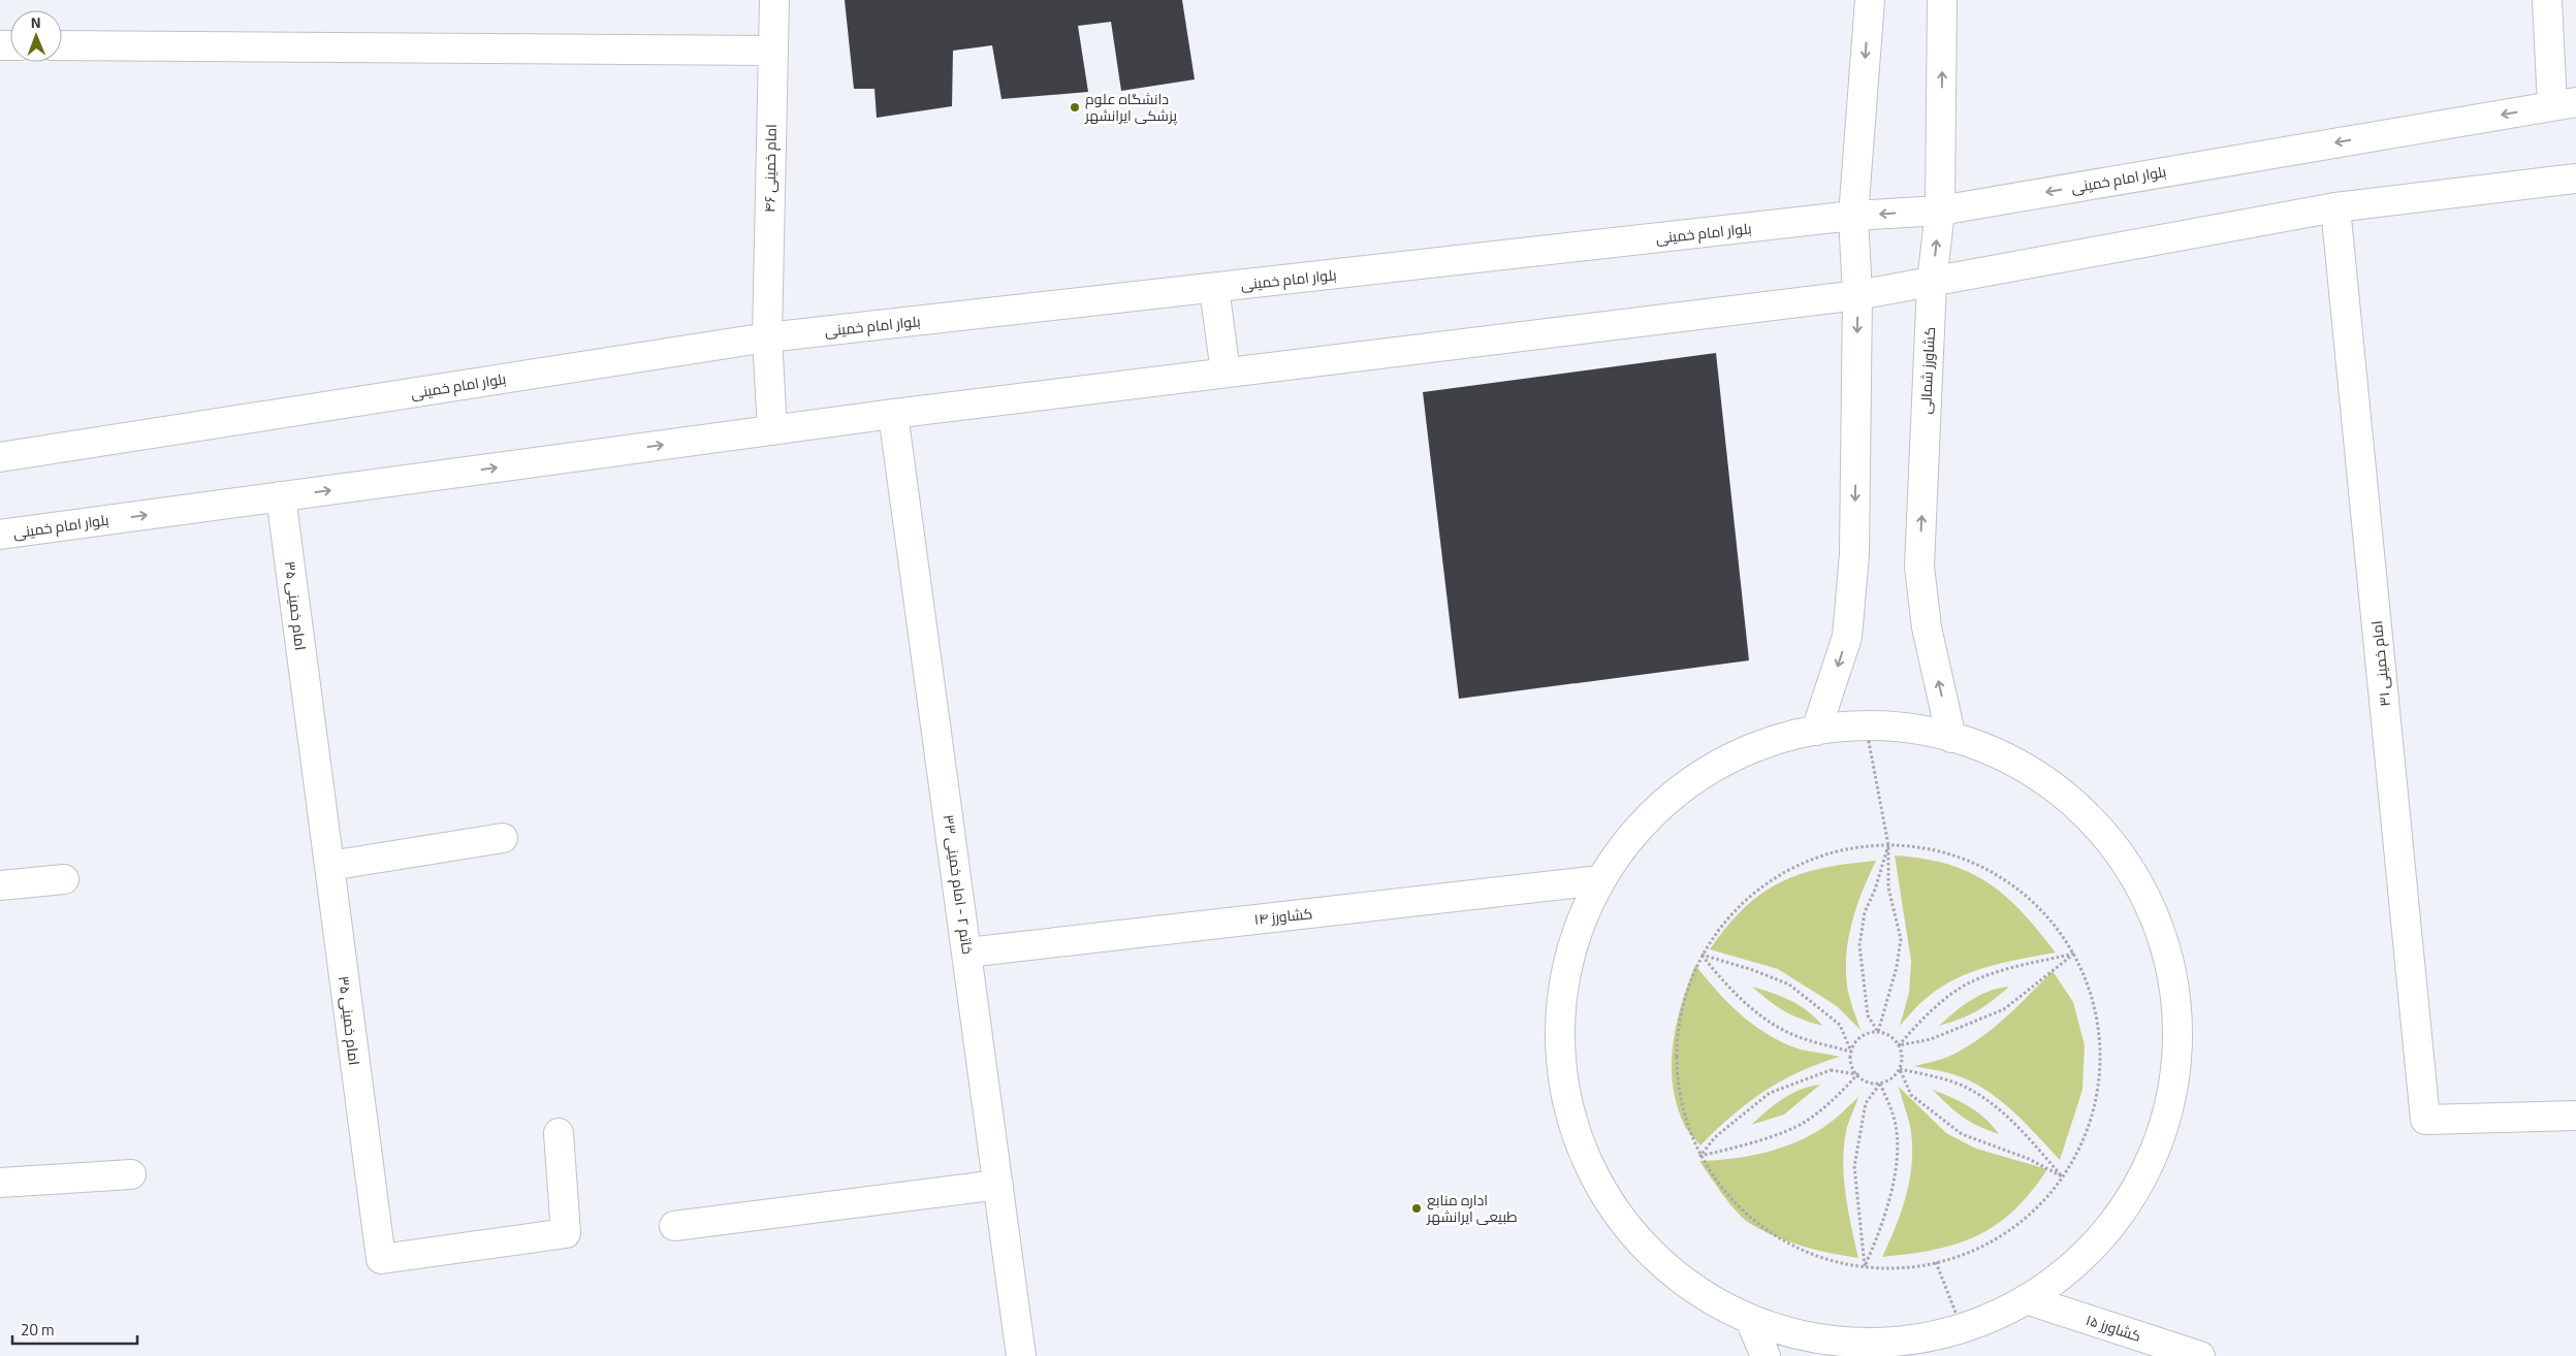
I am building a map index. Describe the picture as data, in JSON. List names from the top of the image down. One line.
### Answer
{"streets":{"main road":["امام خمینی ۴۶","بلوار امام خمینی","کشاورز شمالی","امام خمینی ۳۵","امام خمینی ۳۱","خاتم ۲ - امام خمینی ۳۳","کشاورز ۱۴","کشاورز ۱۵"]},"crossings":[["امام خمینی ۴۶","بلوار امام خمینی"],["بلوار امام خمینی","کشاورز شمالی"],["بلوار امام خمینی","امام خمینی ۳۵"],["بلوار امام خمینی","امام خمینی ۳۱"],["بلوار امام خمینی","خاتم ۲ - امام خمینی ۳۳"],["خاتم ۲ - امام خمینی ۳۳","کشاورز ۱۴"]],"places":["دانشگاه علوم پزشکی ایرانشهر","اداره منابع طبیعی ایرانشهر"],"scale_bar":"20 m","north":"top"}
